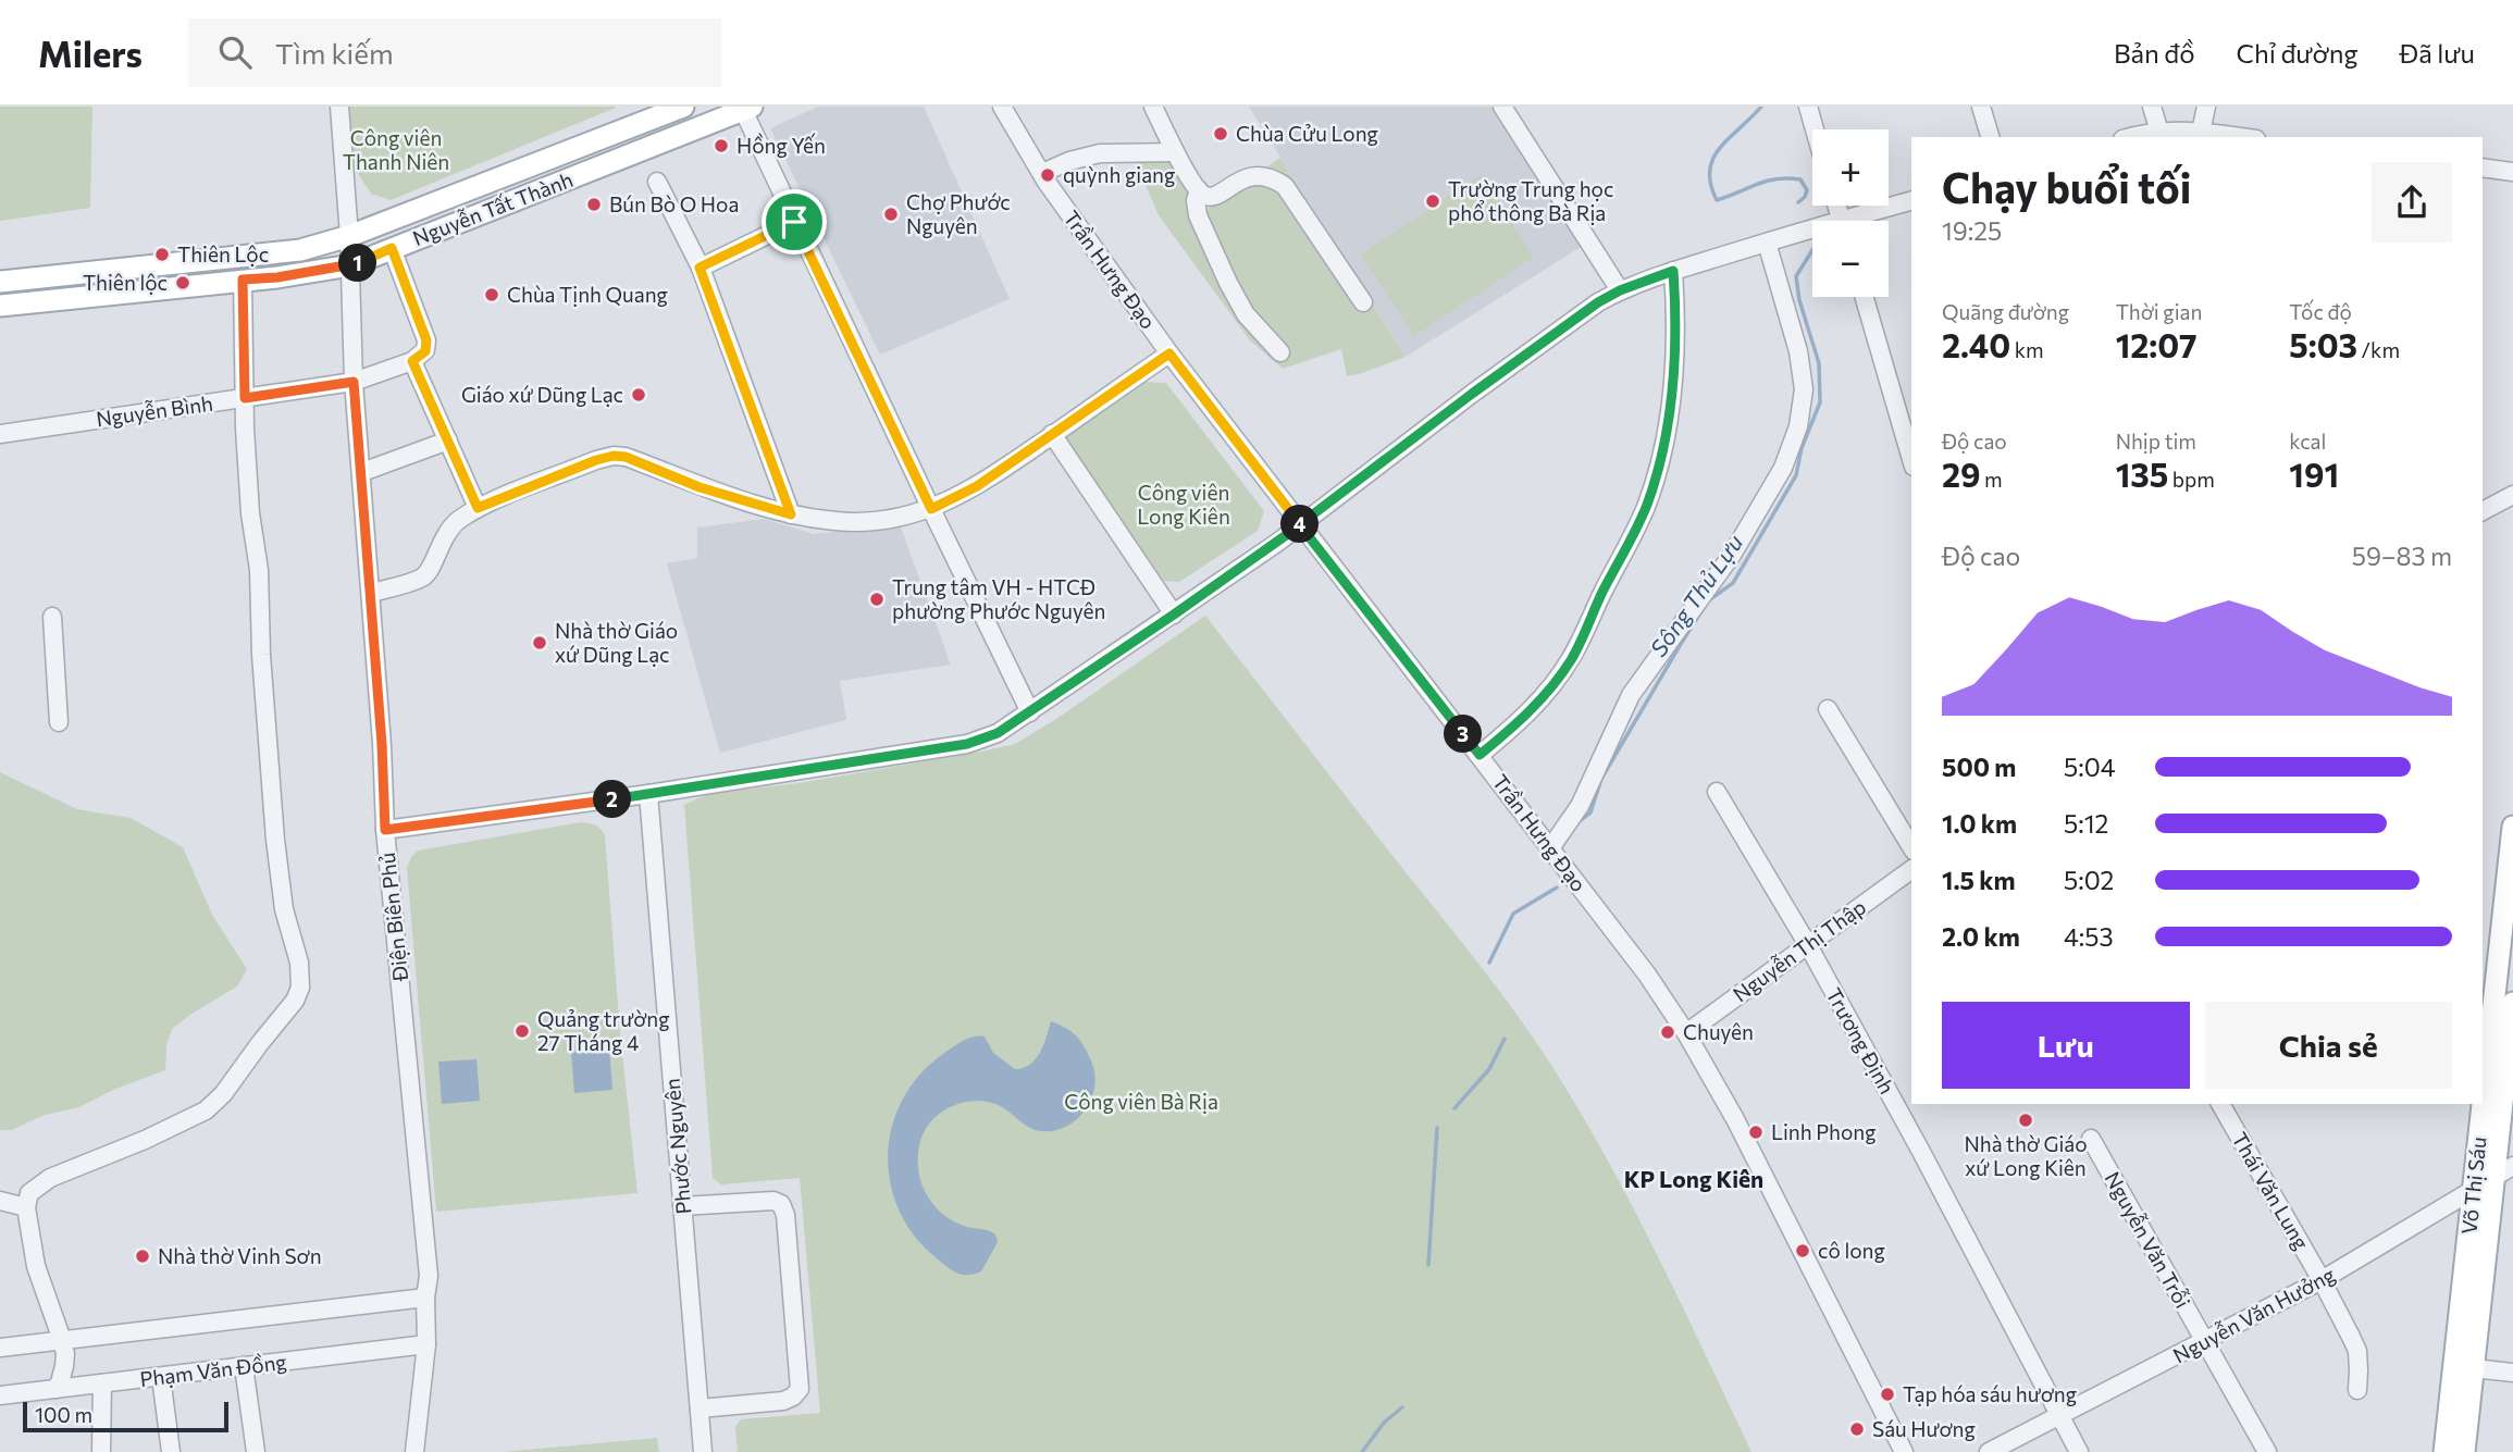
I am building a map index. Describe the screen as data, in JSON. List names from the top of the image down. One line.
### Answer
{"streets":{"main road":["Nguyễn Tất Thành","Võ Thị Sáu"],"street":["Trần Hưng Đạo","Nguyễn Bình","Điện Biên Phủ","Nguyễn Thị Thập","Trương Định","Phước Nguyên","Thái Văn Lung","Nguyễn Văn Trỗi","Nguyễn Văn Hưởng","Phạm Văn Đồng"]},"crossings":[["Nguyễn Tất Thành","Điện Biên Phủ"],["Trần Hưng Đạo","Nguyễn Thị Thập"],["Nguyễn Bình","Điện Biên Phủ"],["Điện Biên Phủ","Phạm Văn Đồng"],["Nguyễn Thị Thập","Trương Định"],["Trương Định","Nguyễn Văn Hưởng"],["Võ Thị Sáu","Nguyễn Văn Hưởng"],["Thái Văn Lung","Nguyễn Văn Hưởng"],["Nguyễn Văn Trỗi","Nguyễn Văn Hưởng"]],"districts":["KP Long Kiên"],"water":["Sông Thủ Lựu"],"parks":["Công viên Thanh Niên","Công viên Long Kiên","Công viên Bà Rịa"],"places":["Chùa Cửu Long","Hồng Yến","quỳnh giang","Trường Trung học phổ thông Bà Rịa","Bún Bò O Hoa","Chợ Phước Nguyên","Thiên Lộc","Thiên lộc","Chùa Tịnh Quang","Giáo xứ Dũng Lạc","Trung tâm VH - HTCĐ phường Phước Nguyên","Nhà thờ Giáo xứ Dũng Lạc","Quảng trường 27 Tháng 4","Chuyên","Nhà thờ Giáo xứ Long Kiên","Linh Phong","cô long","Nhà thờ Vinh Sơn","Tạp hóa sáu hương","Sáu Hương"],"scale_bar":"100 m","page":{"header":"Milers","search":"Tìm kiếm","nav":["Bản đồ","Chỉ đường","Đã lưu"],"map_buttons":["+","−"],"heading":["Chạy buổi tối","19:25"],"pins":["1","4","3","2"],"stats":[["Quãng đường","2.40 km"],["Thời gian","12:07"],["Tốc độ","5:03 /km"],["Độ cao","29 m"],["Nhịp tim","135 bpm"],["kcal","191"]],"chart":["Độ cao","59–83 m"],"list":[{"name":"500 m","note":"5:04"},{"name":"1.0 km","note":"5:12"},{"name":"1.5 km","note":"5:02"},{"name":"2.0 km","note":"4:53"}],"buttons":["Lưu","Chia sẻ"],"scale":"100 m"}}
